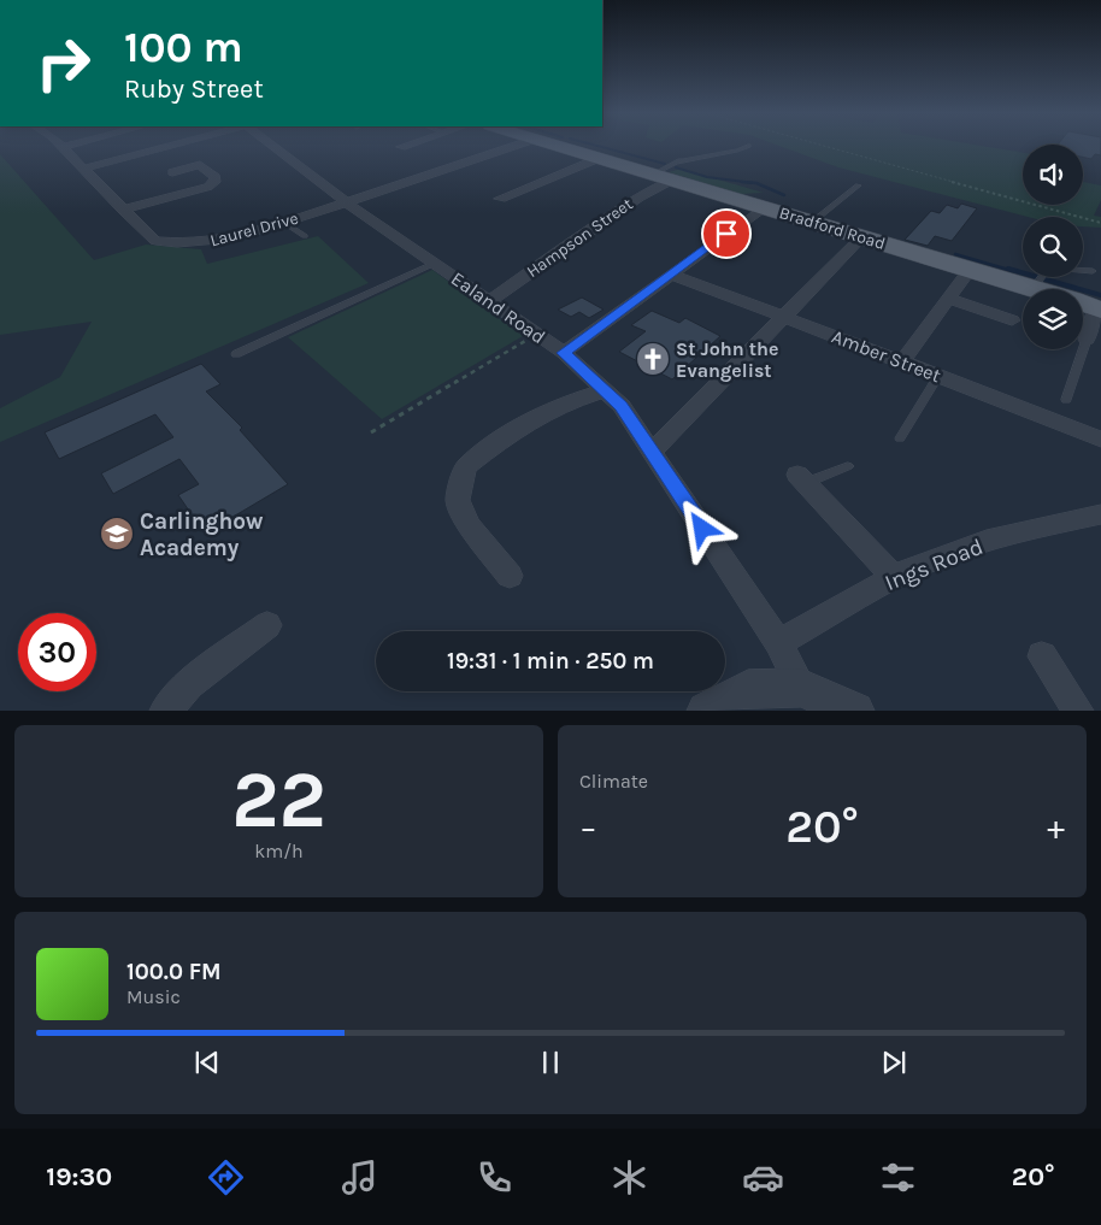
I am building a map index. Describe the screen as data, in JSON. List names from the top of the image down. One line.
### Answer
{"streets":{"main road":["Bradford Road"],"street":["Laurel Drive","Hampson Street","Ealand Road","Amber Street","Ings Road"]},"crossings":[["Bradford Road","Hampson Street"],["Laurel Drive","Ealand Road"],["Hampson Street","Ealand Road"],["Ealand Road","Ings Road"]],"places":{"church":["St John the Evangelist"],"school or university":["Carlinghow Academy"]},"page":{"turn":["100 m","Ruby Street"],"limit":"30","trip":"19:31 · 1 min · 250 m","tile":[["22","km/h"],"Climate"],"heat":["−","20°","+"],"song":["100.0 FM","Music"],"tabs":["19:30","20°"]}}
